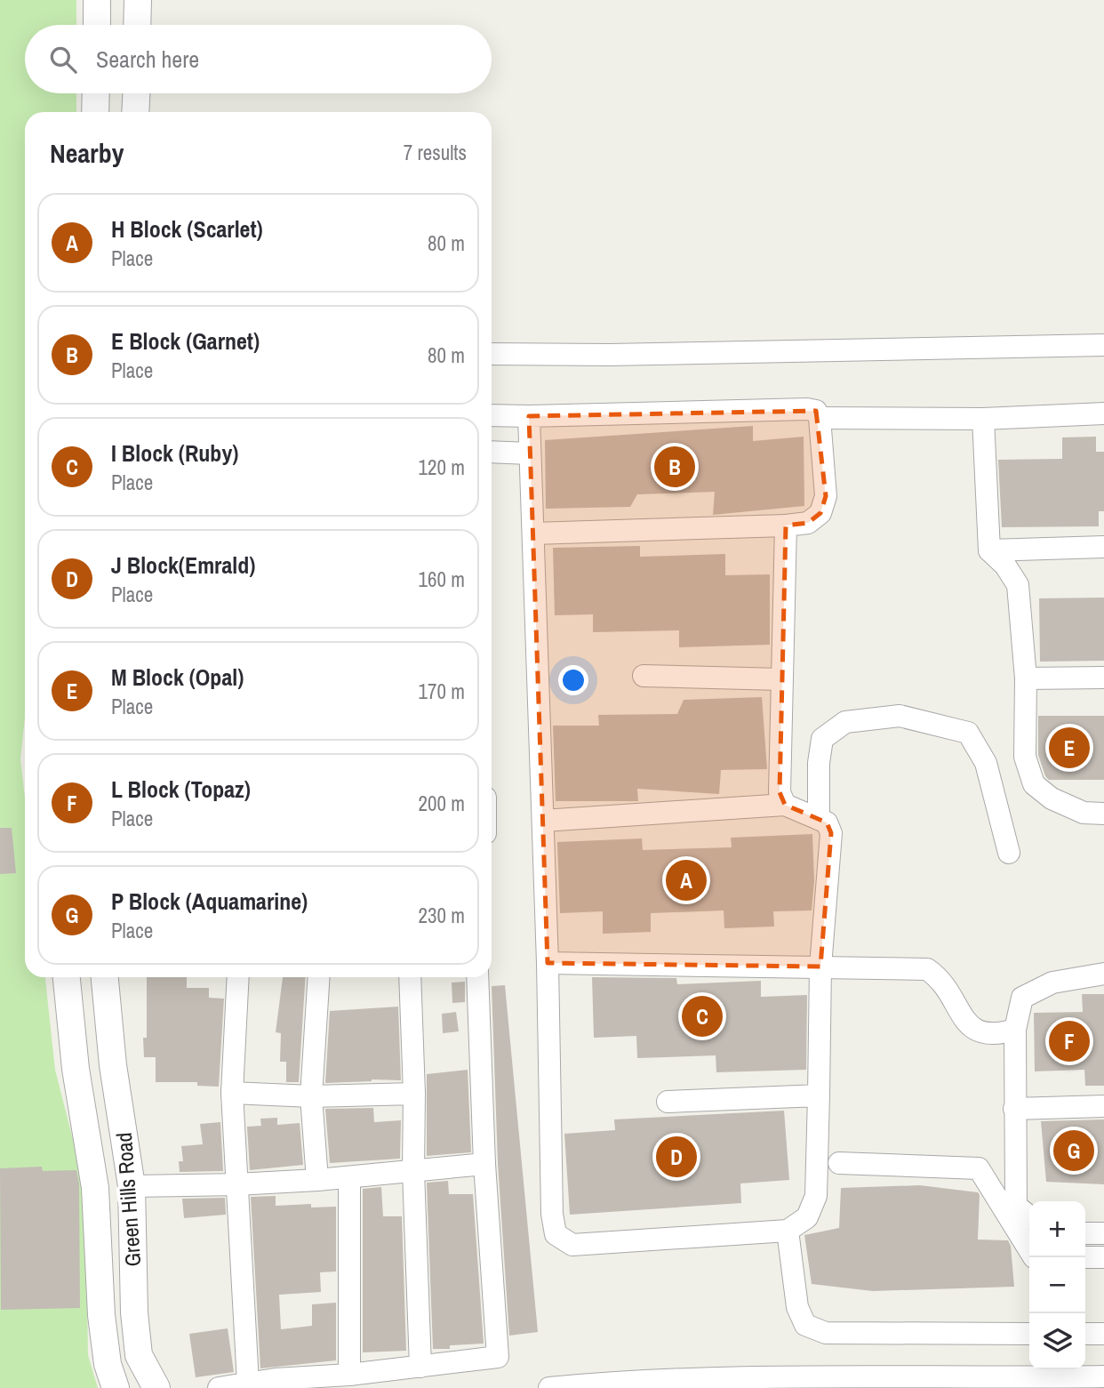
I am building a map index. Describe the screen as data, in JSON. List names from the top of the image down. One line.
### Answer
{"streets":{"street":["Green Hills Road"]},"page":{"search":"Search here","heading":["Nearby","7 results"],"list":[{"mark":"A","name":"H Block (Scarlet)","note":"Place","value":"80 m"},{"mark":"B","name":"E Block (Garnet)","note":"Place","value":"80 m"},{"mark":"C","name":"I Block (Ruby)","note":"Place","value":"120 m"},{"mark":"D","name":"J Block(Emrald)","note":"Place","value":"160 m"},{"mark":"E","name":"M Block (Opal)","note":"Place","value":"170 m"},{"mark":"F","name":"L Block (Topaz)","note":"Place","value":"200 m"},{"mark":"G","name":"P Block (Aquamarine)","note":"Place","value":"230 m"}],"pins":["B","E","A","C","F","G","D"],"map_buttons":["+","−"]}}
